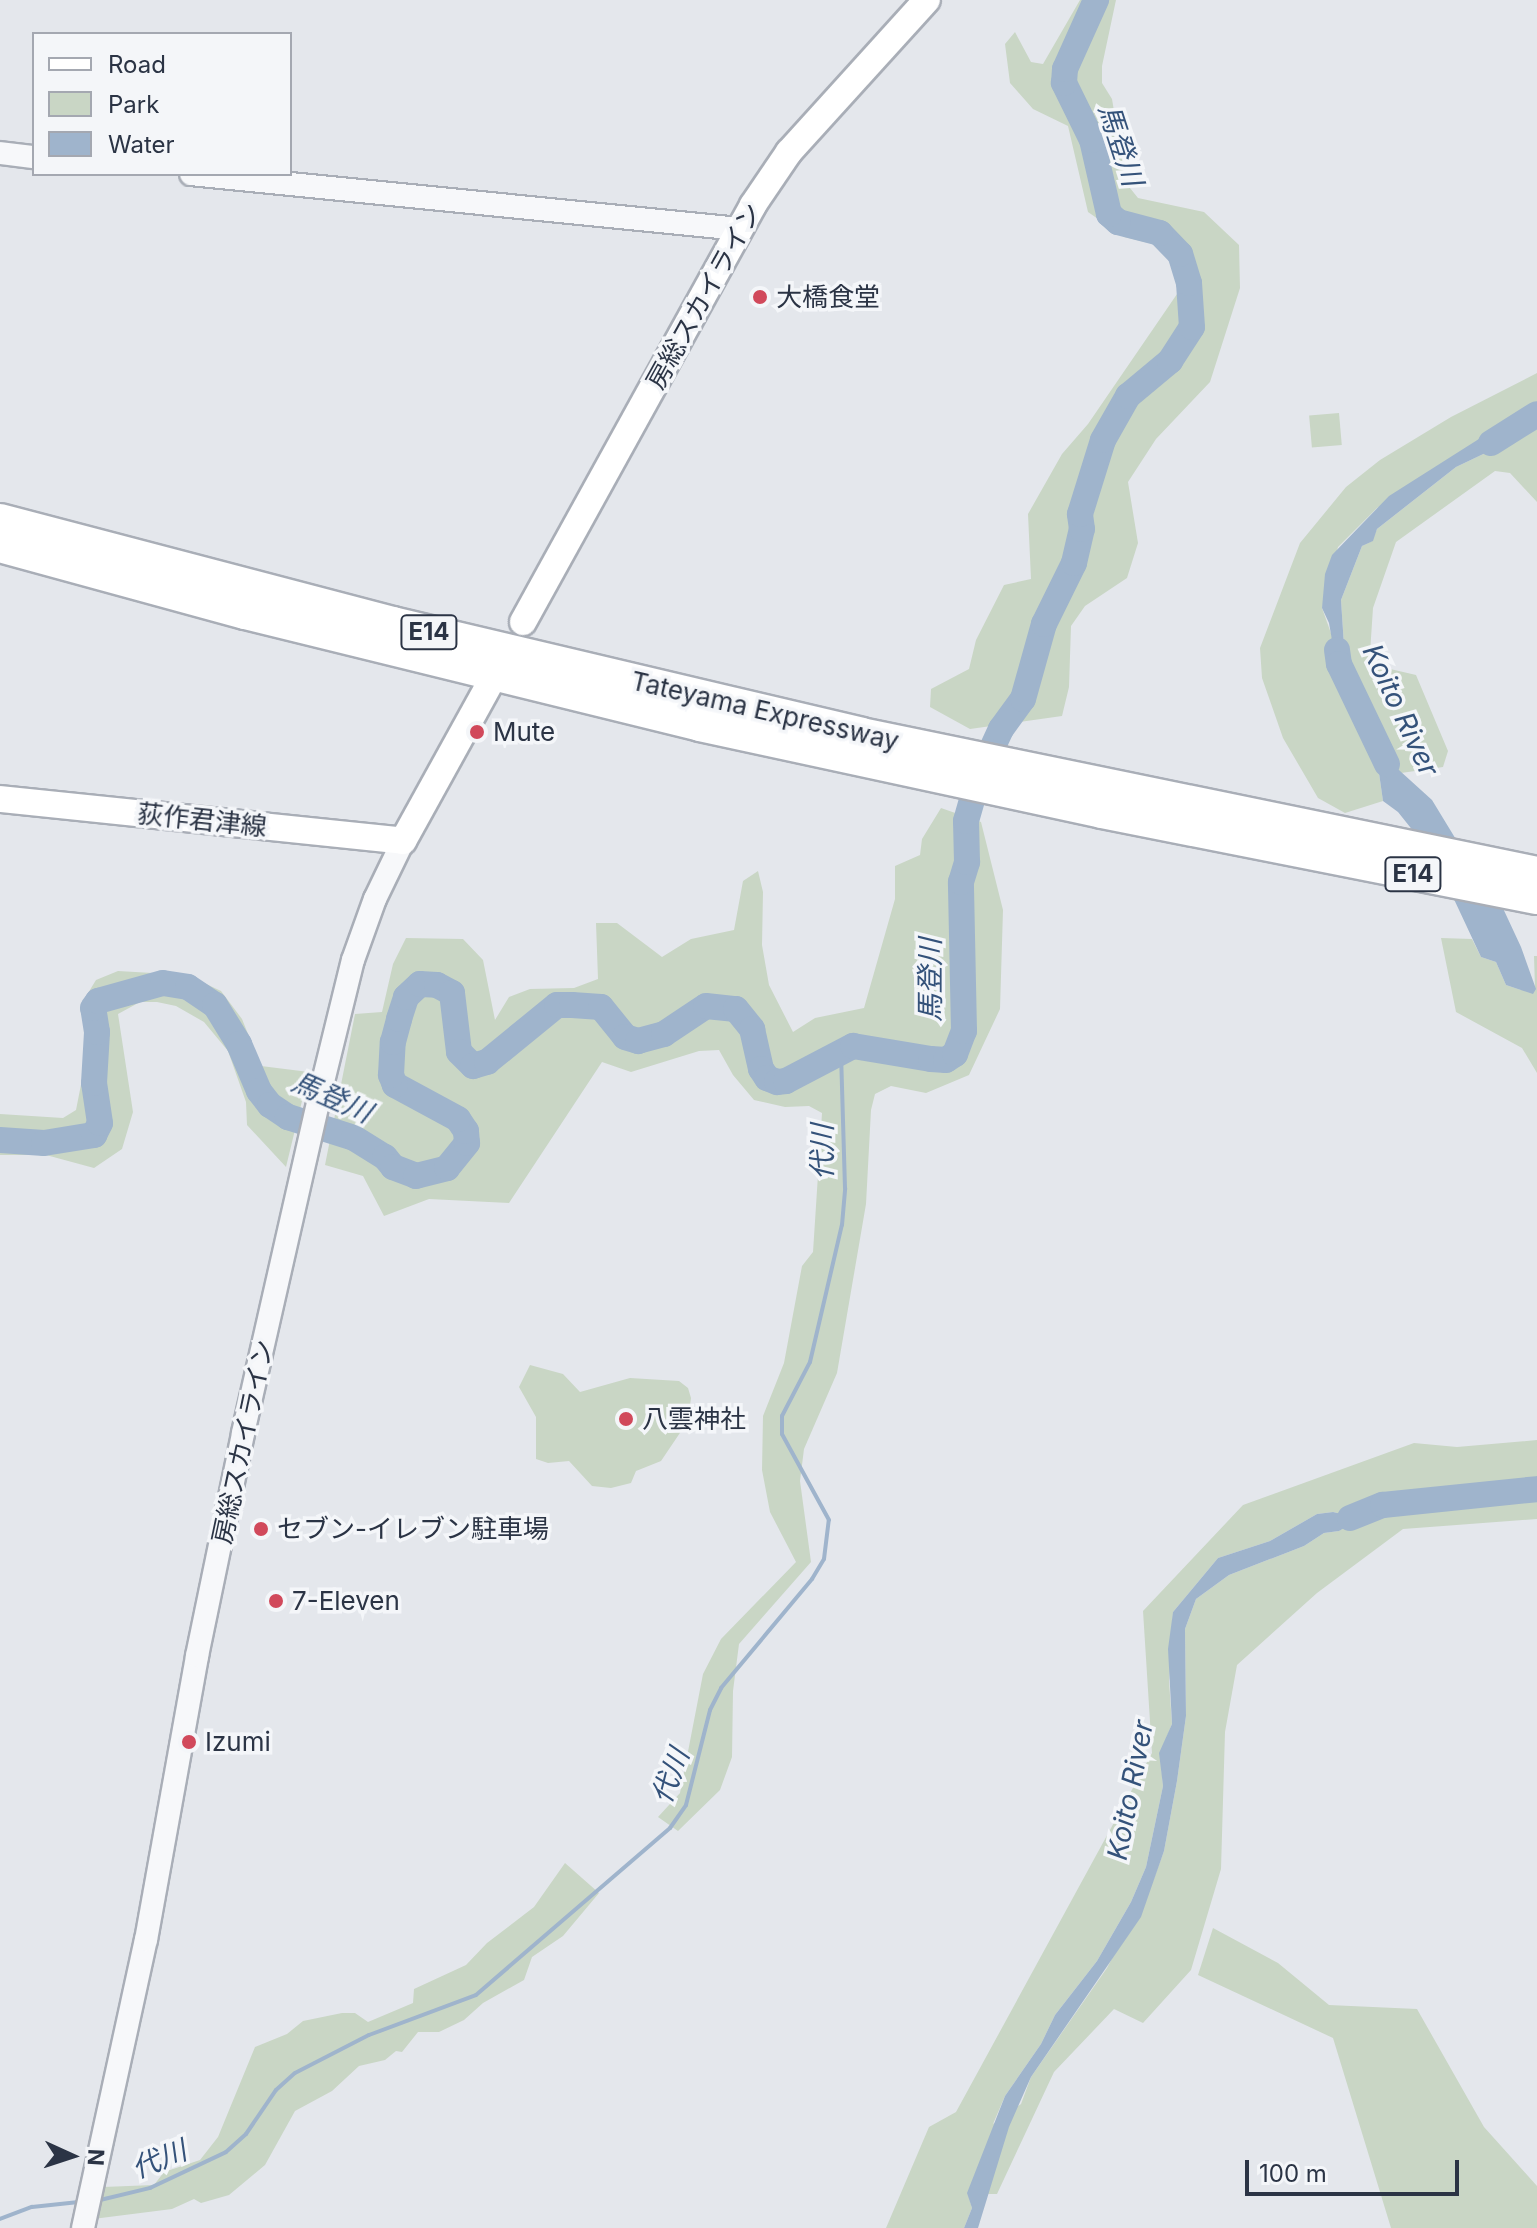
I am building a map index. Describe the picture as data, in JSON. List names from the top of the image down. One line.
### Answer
{"streets":{"highway":["E14","Tateyama Expressway"],"main road":["房総スカイライン","荻作君津線"]},"crossings":[["房総スカイライン","荻作君津線"]],"water":["馬登川","Koito River","代川"],"places":["大橋食堂","Mute","八雲神社","セブン-イレブン駐車場","7-Eleven","Izumi"],"legend":["Road","Park","Water"],"scale_bar":"100 m","north":"right"}
